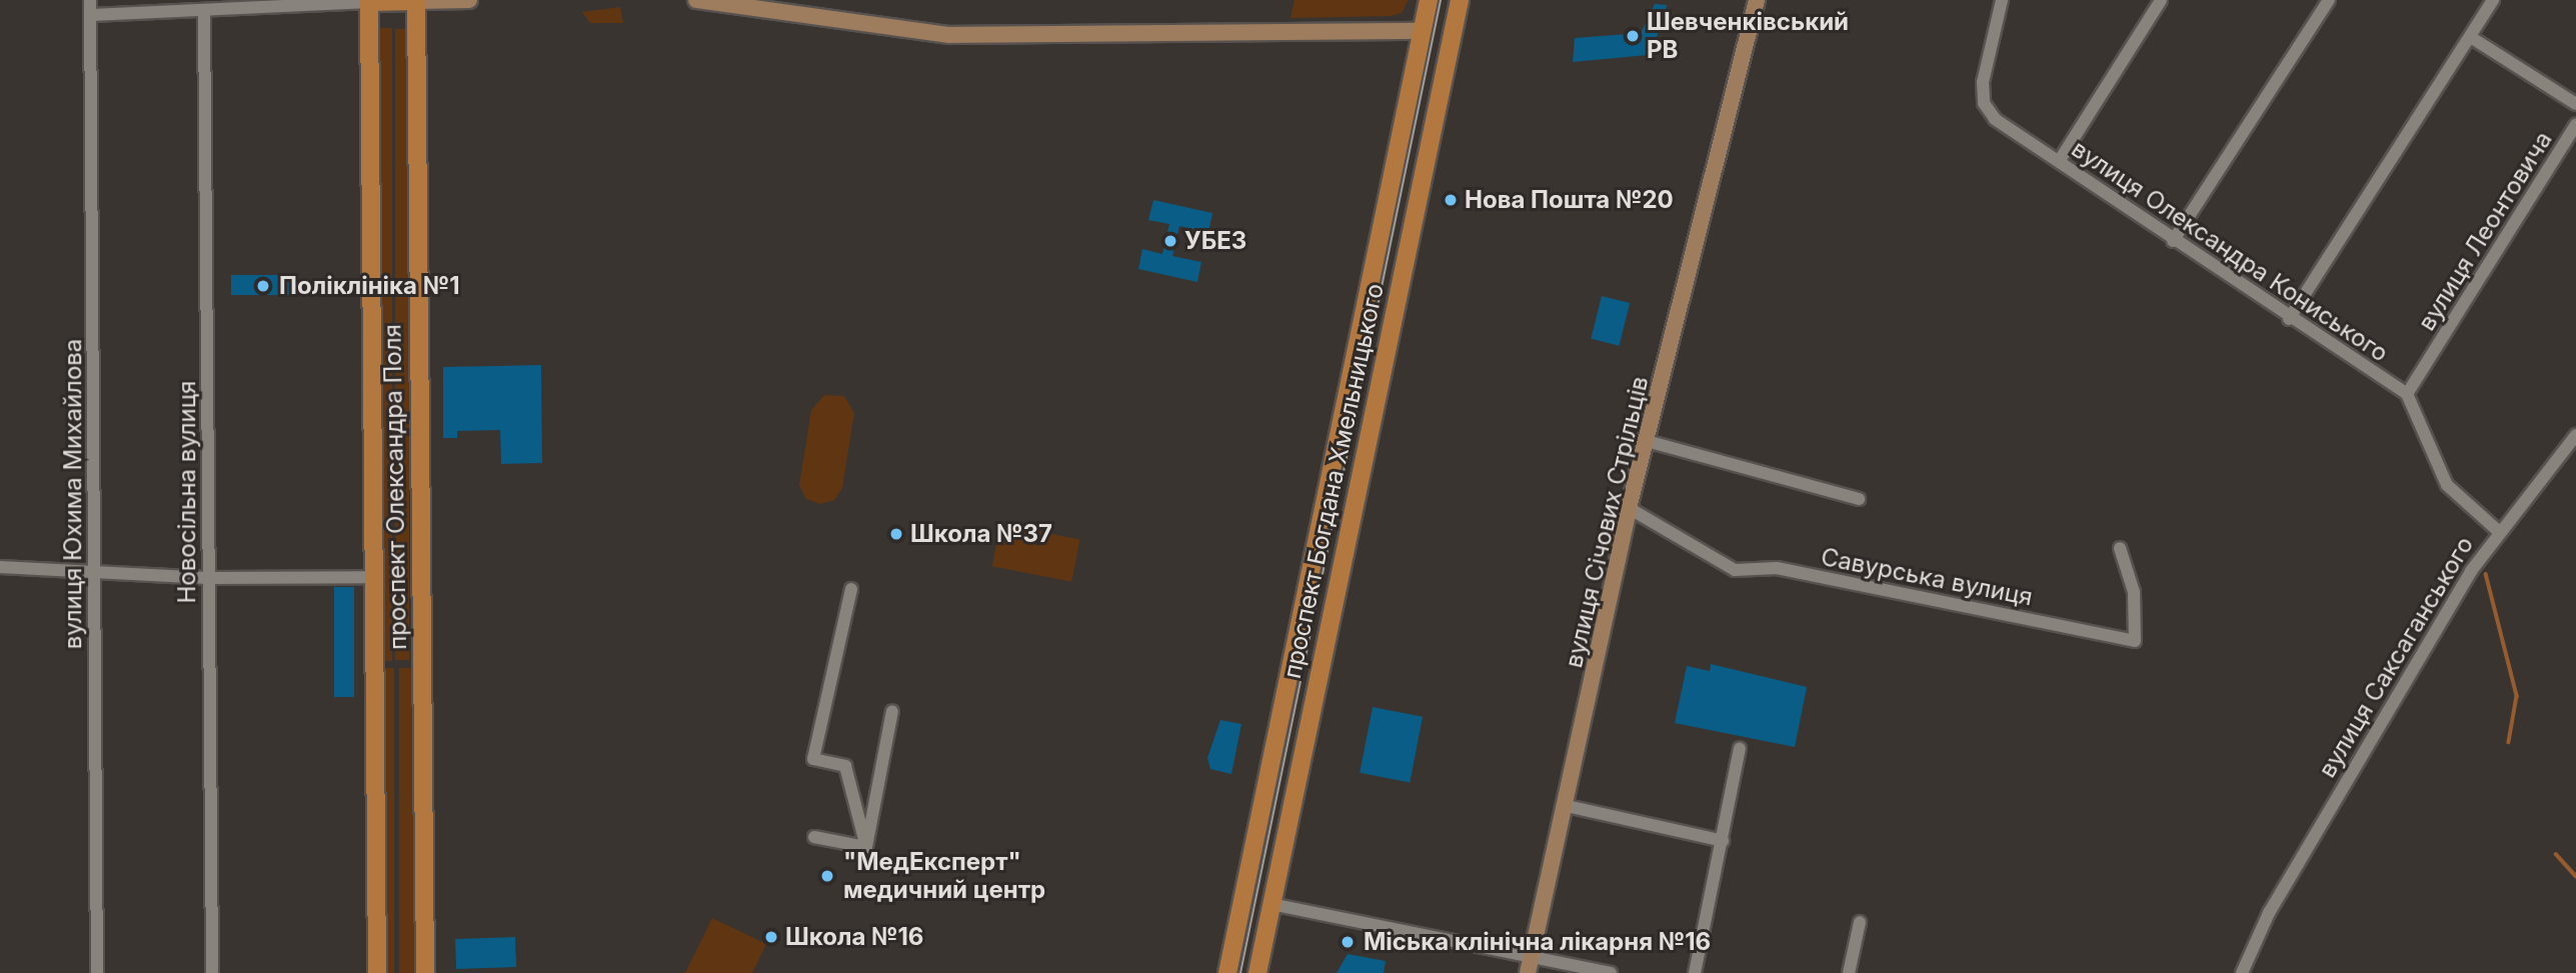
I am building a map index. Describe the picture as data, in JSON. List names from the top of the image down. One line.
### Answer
{"streets":{"main road":["проспект Богдана Хмельницького","проспект Олександра Поля"],"street":["вулиця Леонтовича","вулиця Олександра Кониського","Новосільна вулиця","вулиця Юхима Михайлова","вулиця Січових Стрільців","Савурська вулиця","вулиця Саксаганського"]},"crossings":[["вулиця Леонтовича","вулиця Олександра Кониського"],["вулиця Січових Стрільців","Савурська вулиця"]],"places":["Шевченківський РВ","Нова Пошта №20","УБЕЗ","Поліклініка №1","Школа №37","\"МедЕксперт\" медичний центр","Школа №16","Міська клінічна лікарня №16"]}
